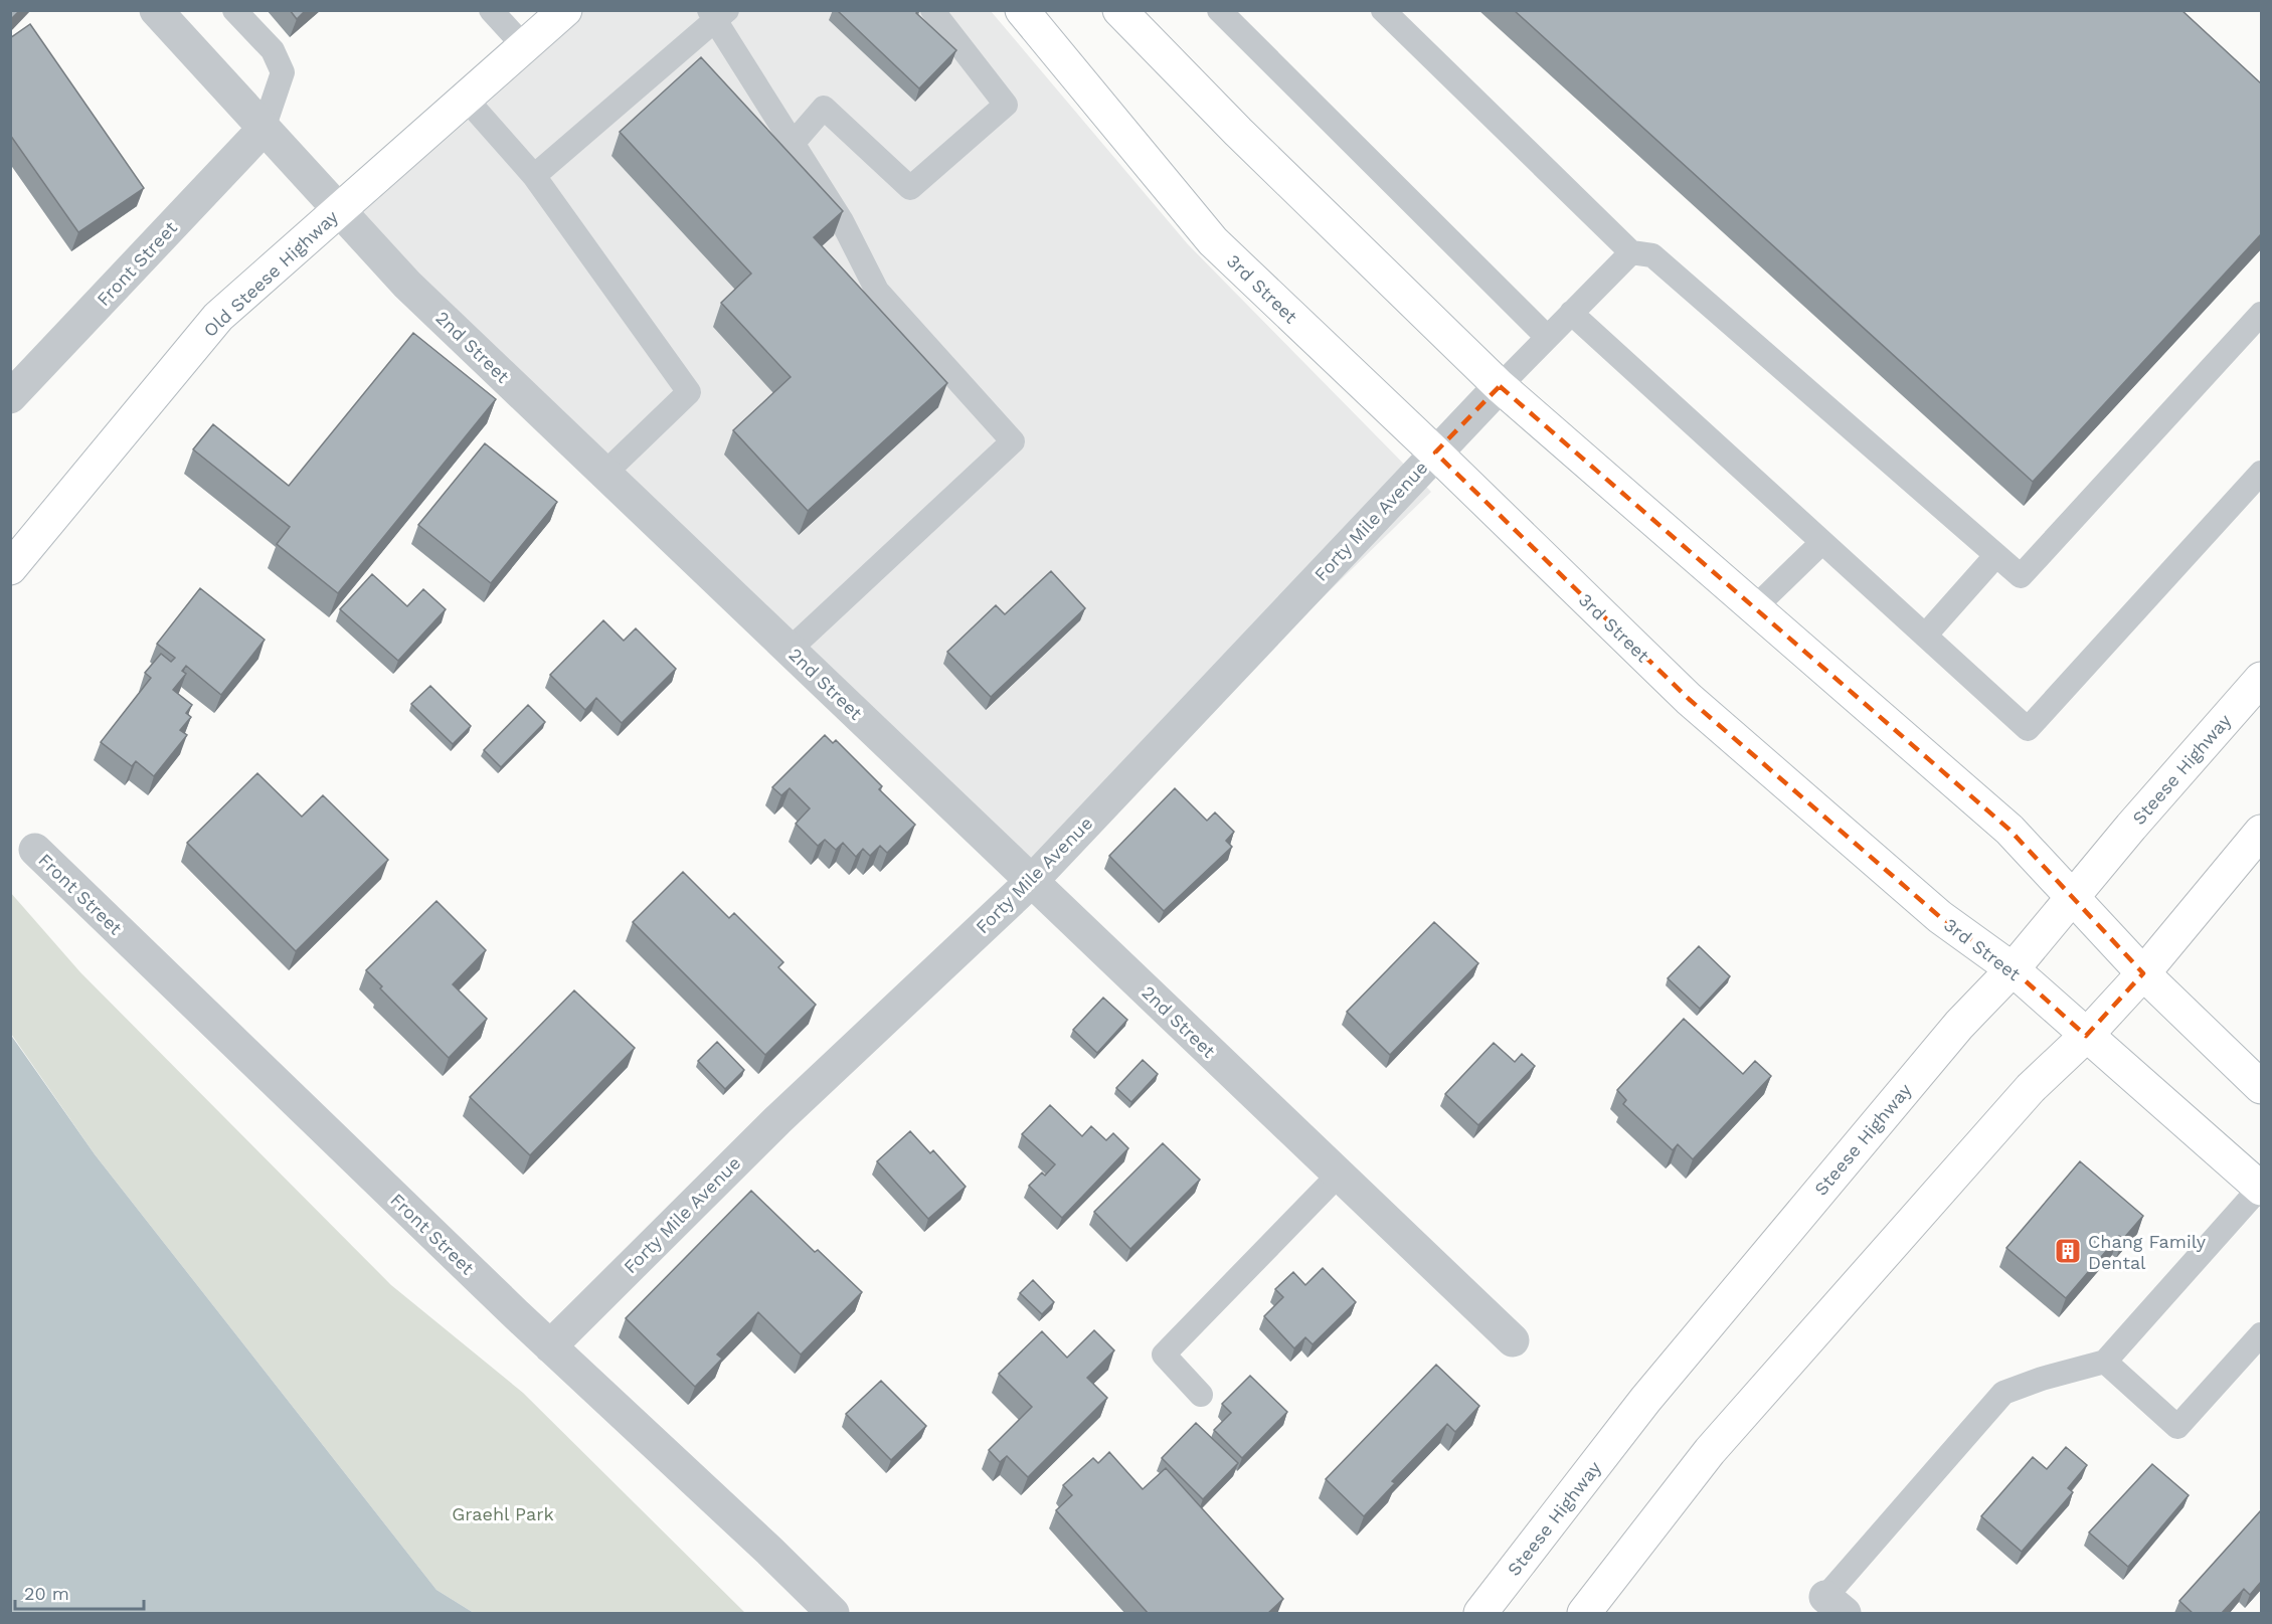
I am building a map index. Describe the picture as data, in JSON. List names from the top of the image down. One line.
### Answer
{"streets":{"main road":["Old Steese Highway","3rd Street","Steese Highway"],"street":["Front Street","2nd Street","Forty Mile Avenue"]},"crossings":[["Front Street","2nd Street"],["Front Street","Forty Mile Avenue"],["Old Steese Highway","2nd Street"],["3rd Street","Forty Mile Avenue"],["3rd Street","Steese Highway"],["2nd Street","Forty Mile Avenue"]],"parks":["Graehl Park"],"places":{"building":["Chang Family Dental"]},"scale_bar":"20 m"}
